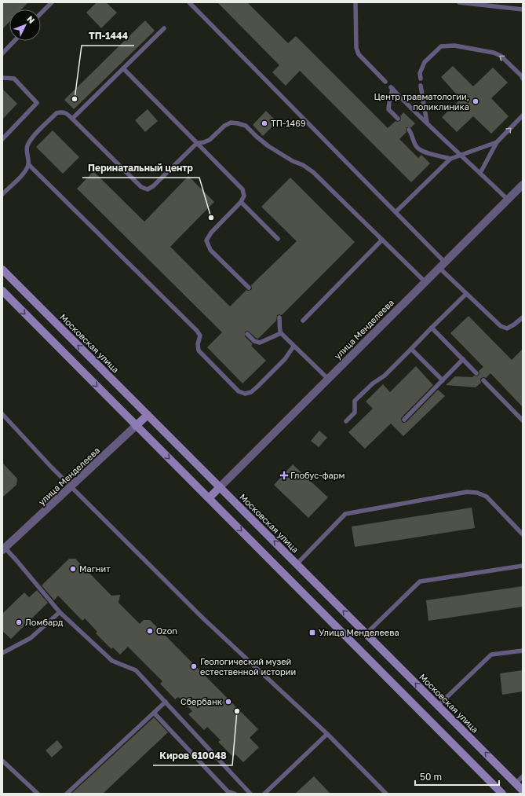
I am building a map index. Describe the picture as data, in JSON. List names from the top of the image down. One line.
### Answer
{"streets":{"main road":["улица Менделеева","Московская улица"]},"crossings":[["улица Менделеева","Московская улица"]],"places":{"other":["ТП-1444","Центр травматологии, поликлиника","ТП-1469","Перинатальный центр","Магнит","Ломбард","Ozon","Геологический музей естественной истории","Сбербанк","Киров 610048"],"health":["Глобус-фарм"],"transit":["Улица Менделеева"]},"scale_bar":"50 m","north":"top right"}
